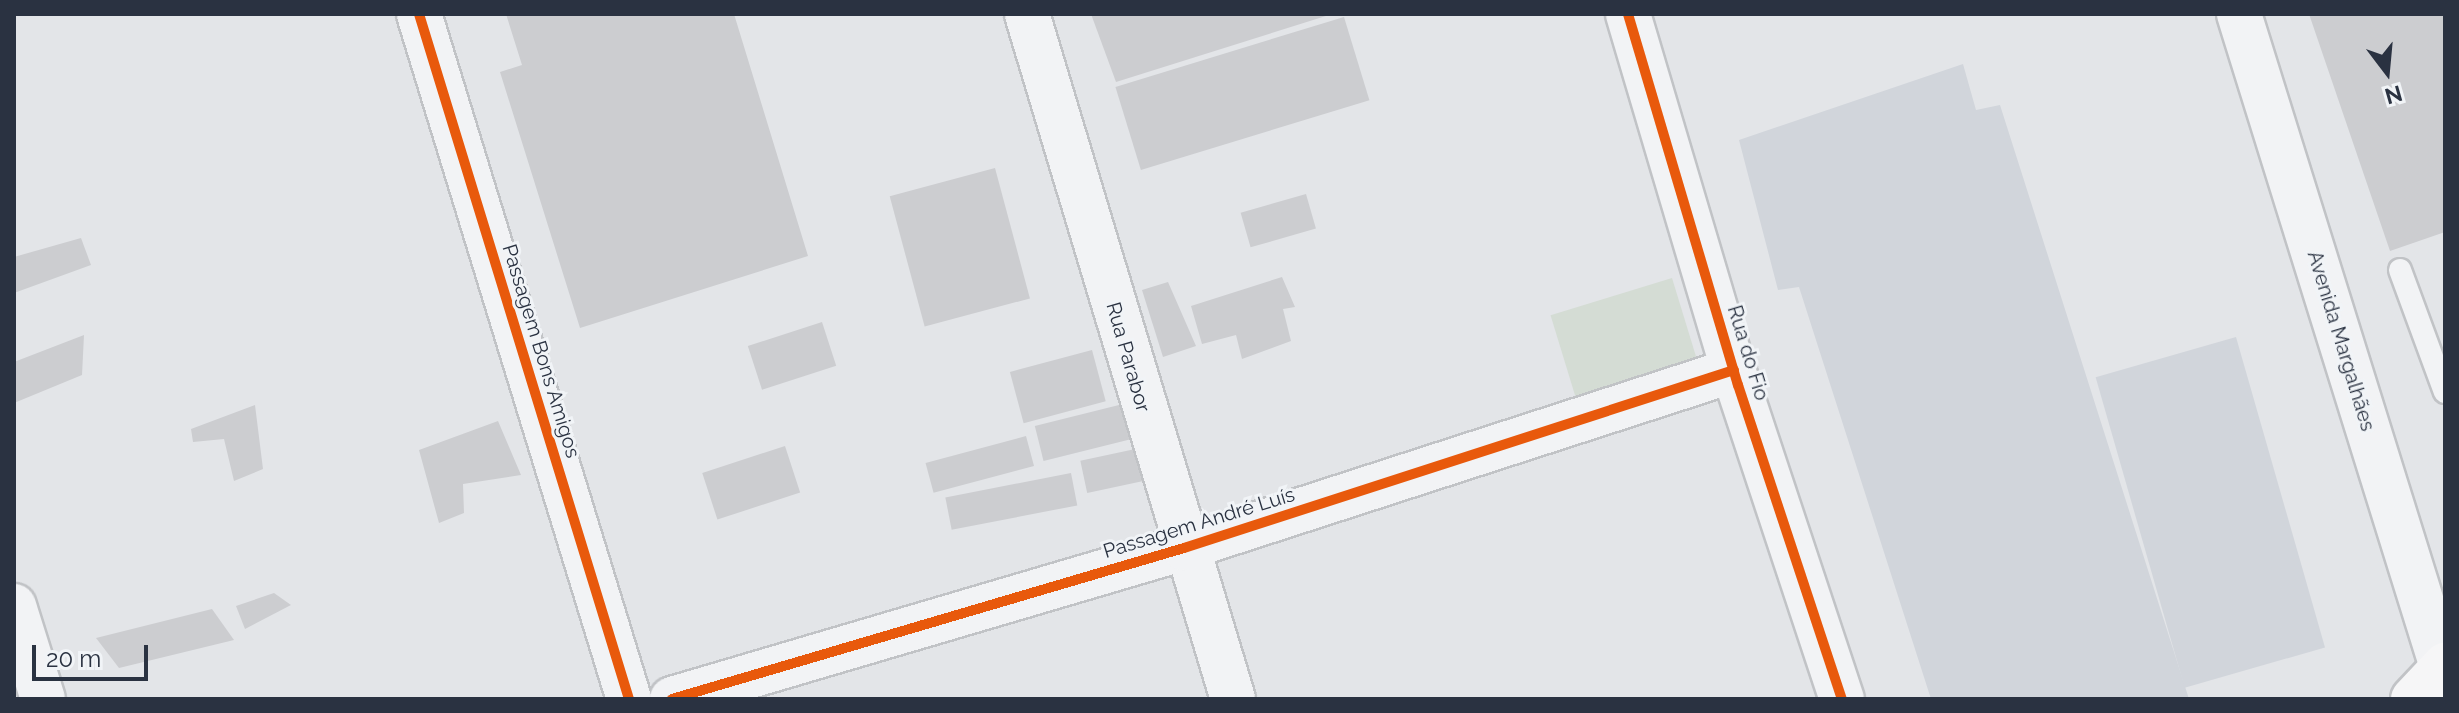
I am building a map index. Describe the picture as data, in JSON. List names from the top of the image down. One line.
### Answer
{"streets":{"street":["Avenida Margalhães","Passagem Bons Amigos","Rua do Fio","Rua Parabor","Passagem André Luís"]},"crossings":[["Rua do Fio","Passagem André Luís"],["Rua Parabor","Passagem André Luís"]],"scale_bar":"20 m","north":"bottom"}
